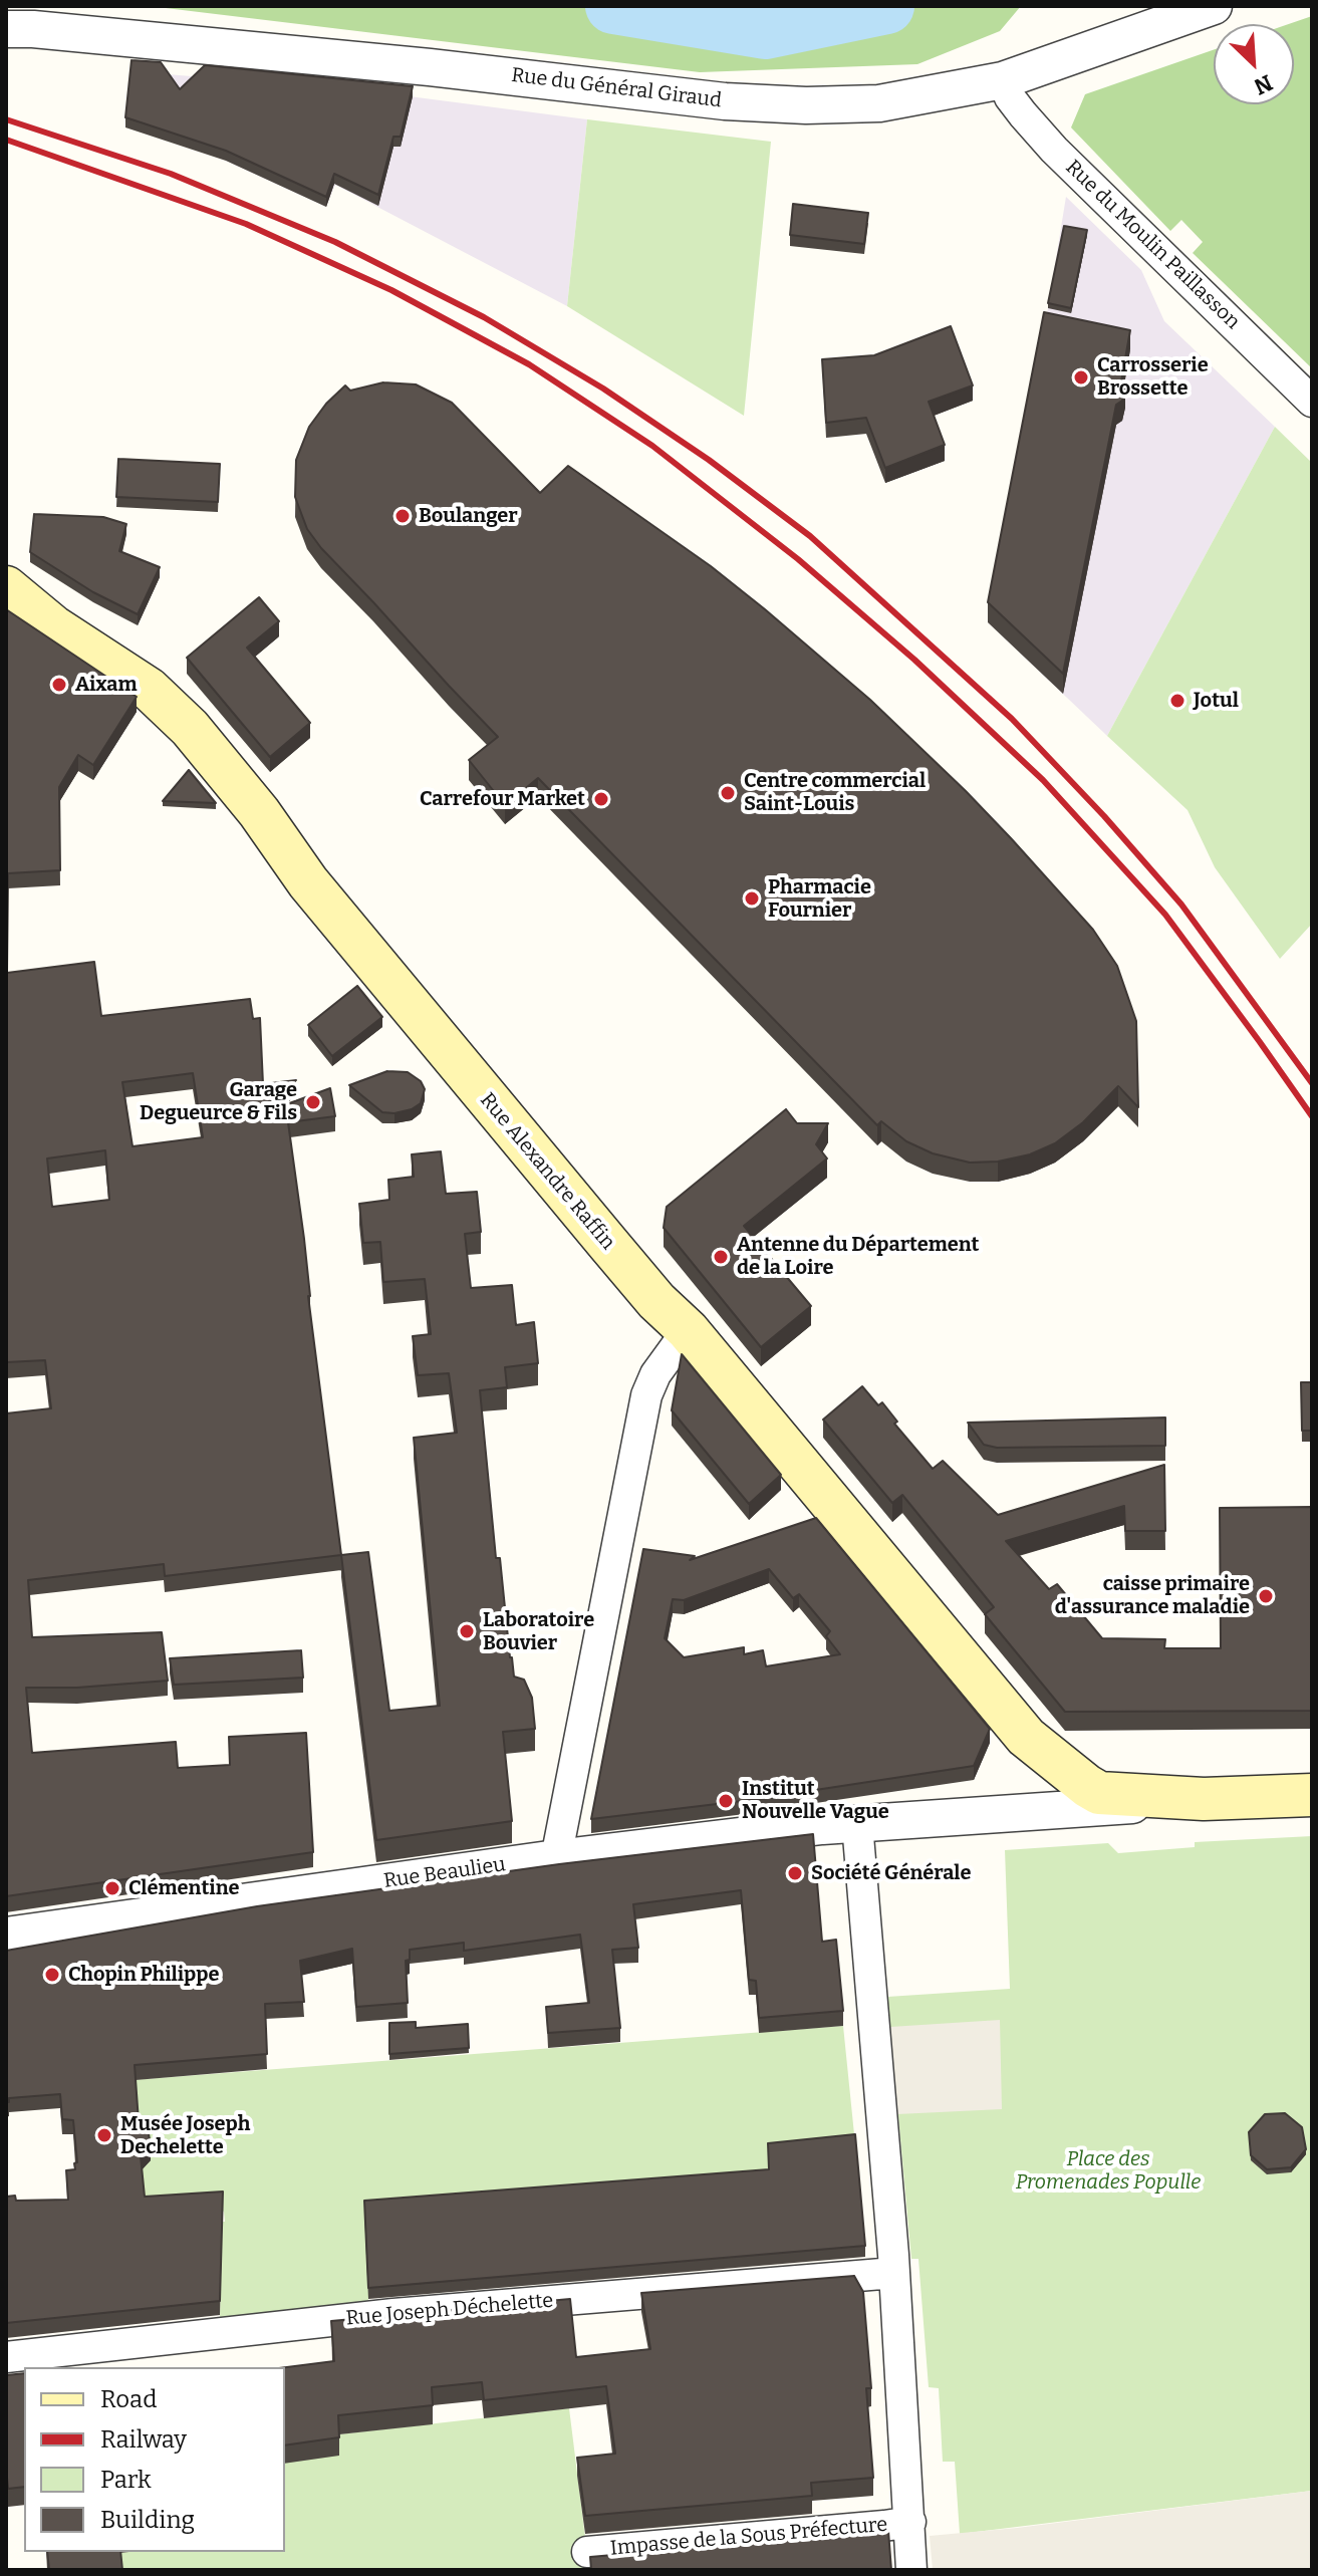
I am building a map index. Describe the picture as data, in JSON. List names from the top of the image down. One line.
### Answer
{"streets":{"main road":["Rue Alexandre Raffin"],"street":["Rue du Général Giraud","Rue du Moulin Paillasson","Rue Beaulieu","Rue Joseph Déchelette","Impasse de la Sous Préfecture"]},"crossings":[["Rue du Général Giraud","Rue du Moulin Paillasson"],["Rue Alexandre Raffin","Rue Beaulieu"]],"parks":["Place des Promenades Populle"],"places":["Carrosserie Brossette","Boulanger","Aixam","Jotul","Centre commercial Saint-Louis","Carrefour Market","Pharmacie Fournier","Garage Degueurce & Fils","Antenne du Département de la Loire","caisse primaire d'assurance maladie","Laboratoire Bouvier","Institut Nouvelle Vague","Société Générale","Clémentine","Chopin Philippe","Musée Joseph Dechelette"],"legend":["Road","Railway","Park","Building"],"north":"bottom right"}
